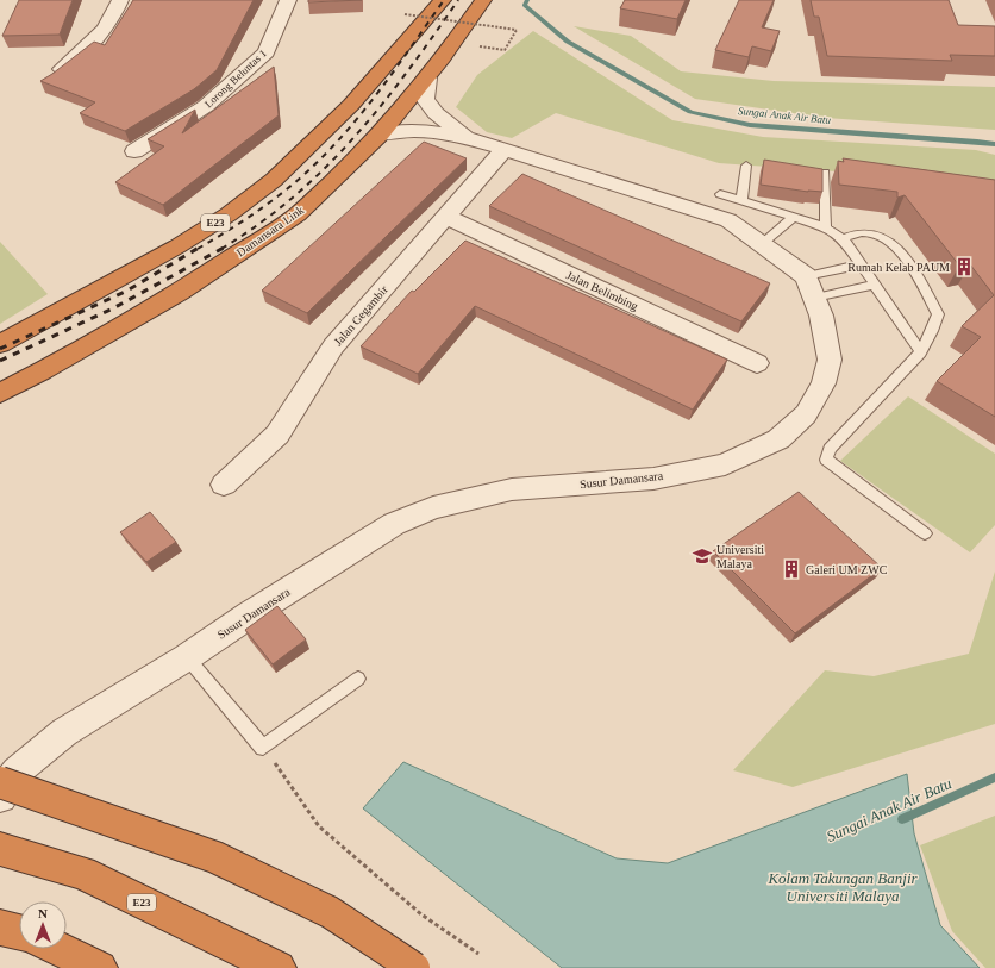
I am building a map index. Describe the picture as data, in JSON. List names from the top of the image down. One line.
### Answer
{"streets":{"highway":["E23","Damansara Link"],"street":["Lorong Beluntas 1","Jalan Belimbing","Jalan Gegambir","Susur Damansara"]},"crossings":[["Jalan Belimbing","Jalan Gegambir"]],"water":["Sungai Anak Air Batu","Kolam Takungan Banjir Universiti Malaya"],"places":{"building":["Rumah Kelab PAUM","Galeri UM ZWC"],"school or university":["Universiti Malaya"]},"north":"top"}
